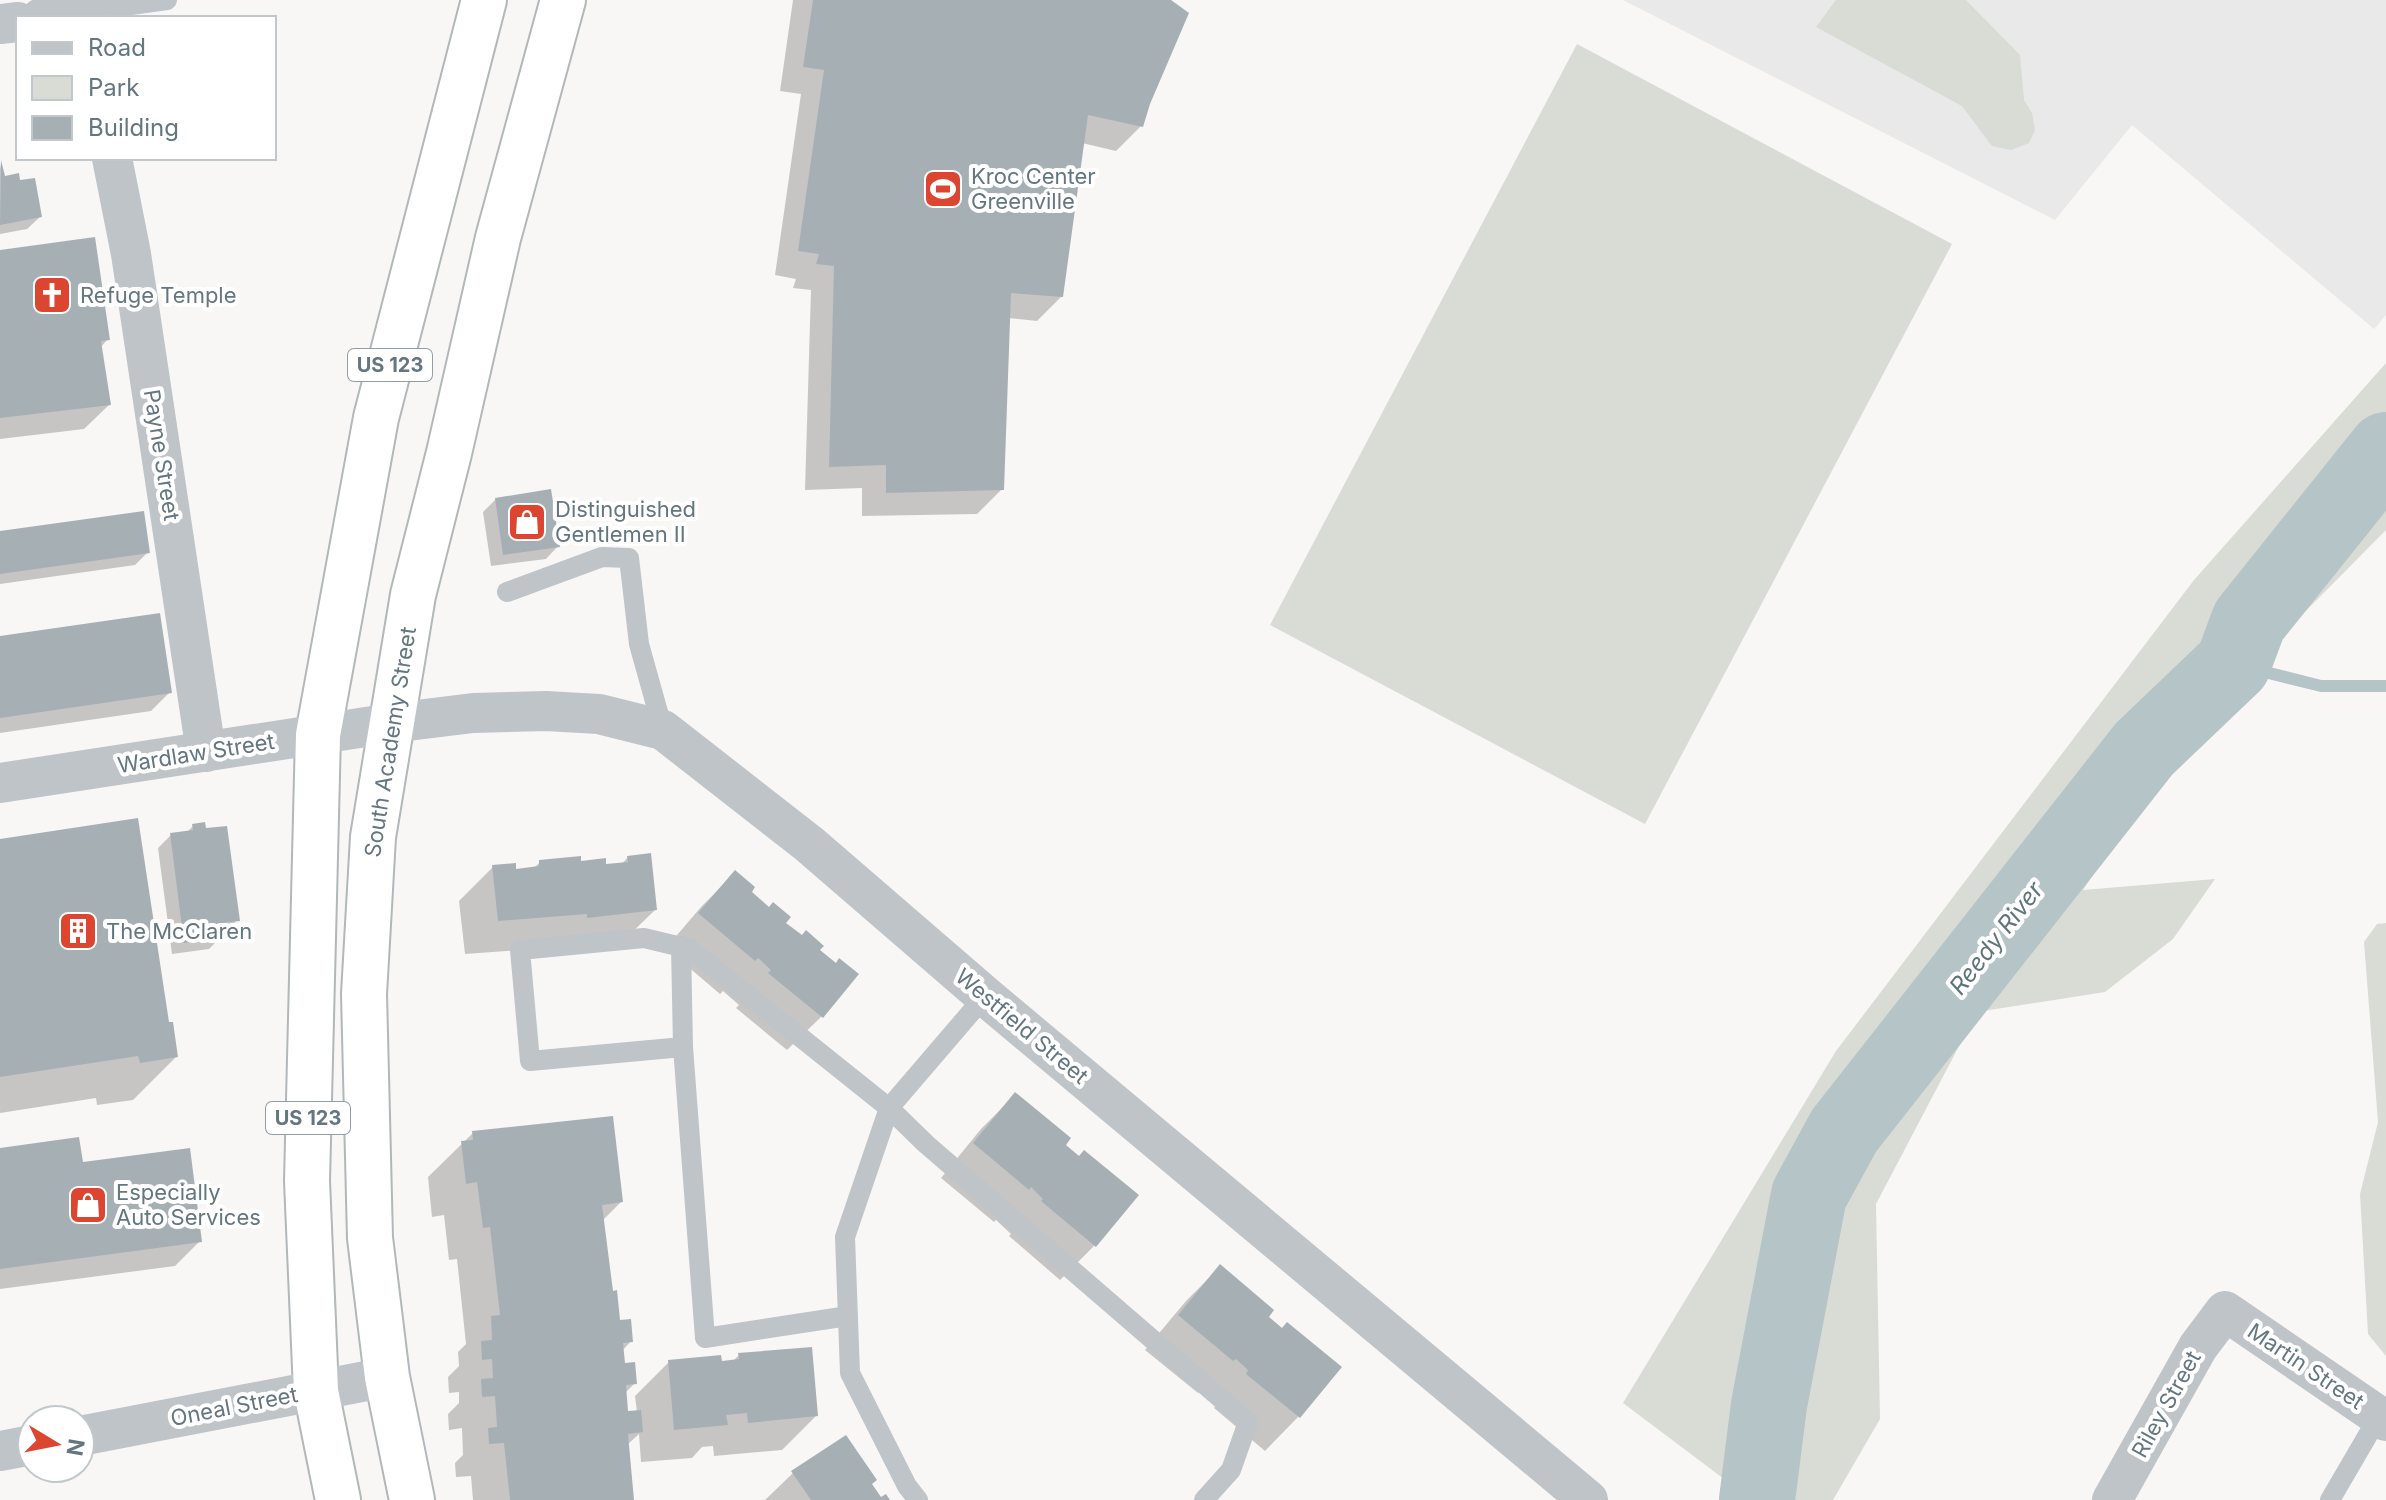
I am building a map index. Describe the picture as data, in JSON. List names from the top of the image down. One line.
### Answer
{"streets":{"highway":["US 123","South Academy Street"],"street":["Payne Street","Wardlaw Street","Westfield Street","Martin Street","Riley Street","Oneal Street"]},"crossings":[["US 123","Wardlaw Street"],["US 123","Oneal Street"],["Payne Street","Wardlaw Street"],["South Academy Street","Wardlaw Street"],["South Academy Street","Westfield Street"],["South Academy Street","Oneal Street"],["Wardlaw Street","Westfield Street"],["Martin Street","Riley Street"]],"water":["Reedy River"],"places":{"sports":["Kroc Center Greenville"],"church":["Refuge Temple"],"shop":["Distinguished Gentlemen II","Especially Auto Services"],"building":["The McClaren"]},"legend":["Road","Park","Building"],"north":"right"}
